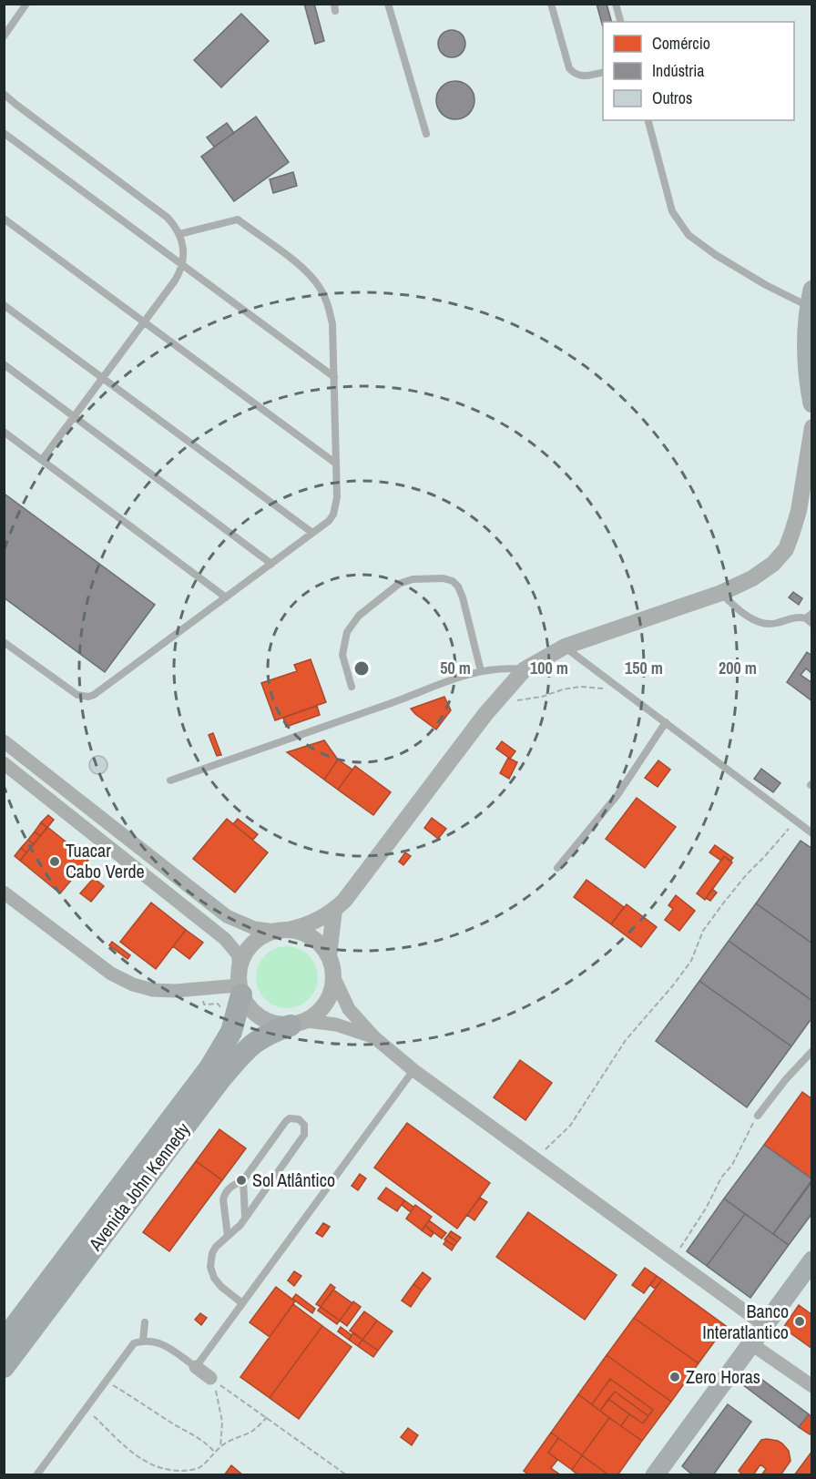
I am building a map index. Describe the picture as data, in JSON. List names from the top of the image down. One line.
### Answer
{"streets":{"highway":["Avenida John Kennedy"]},"places":["Tuacar Cabo Verde","Sol Atlântico","Banco Interatlantico","Zero Horas"],"legend":["Comércio","Indústria","Outros"],"rings":["50 m","100 m","150 m","200 m"]}
